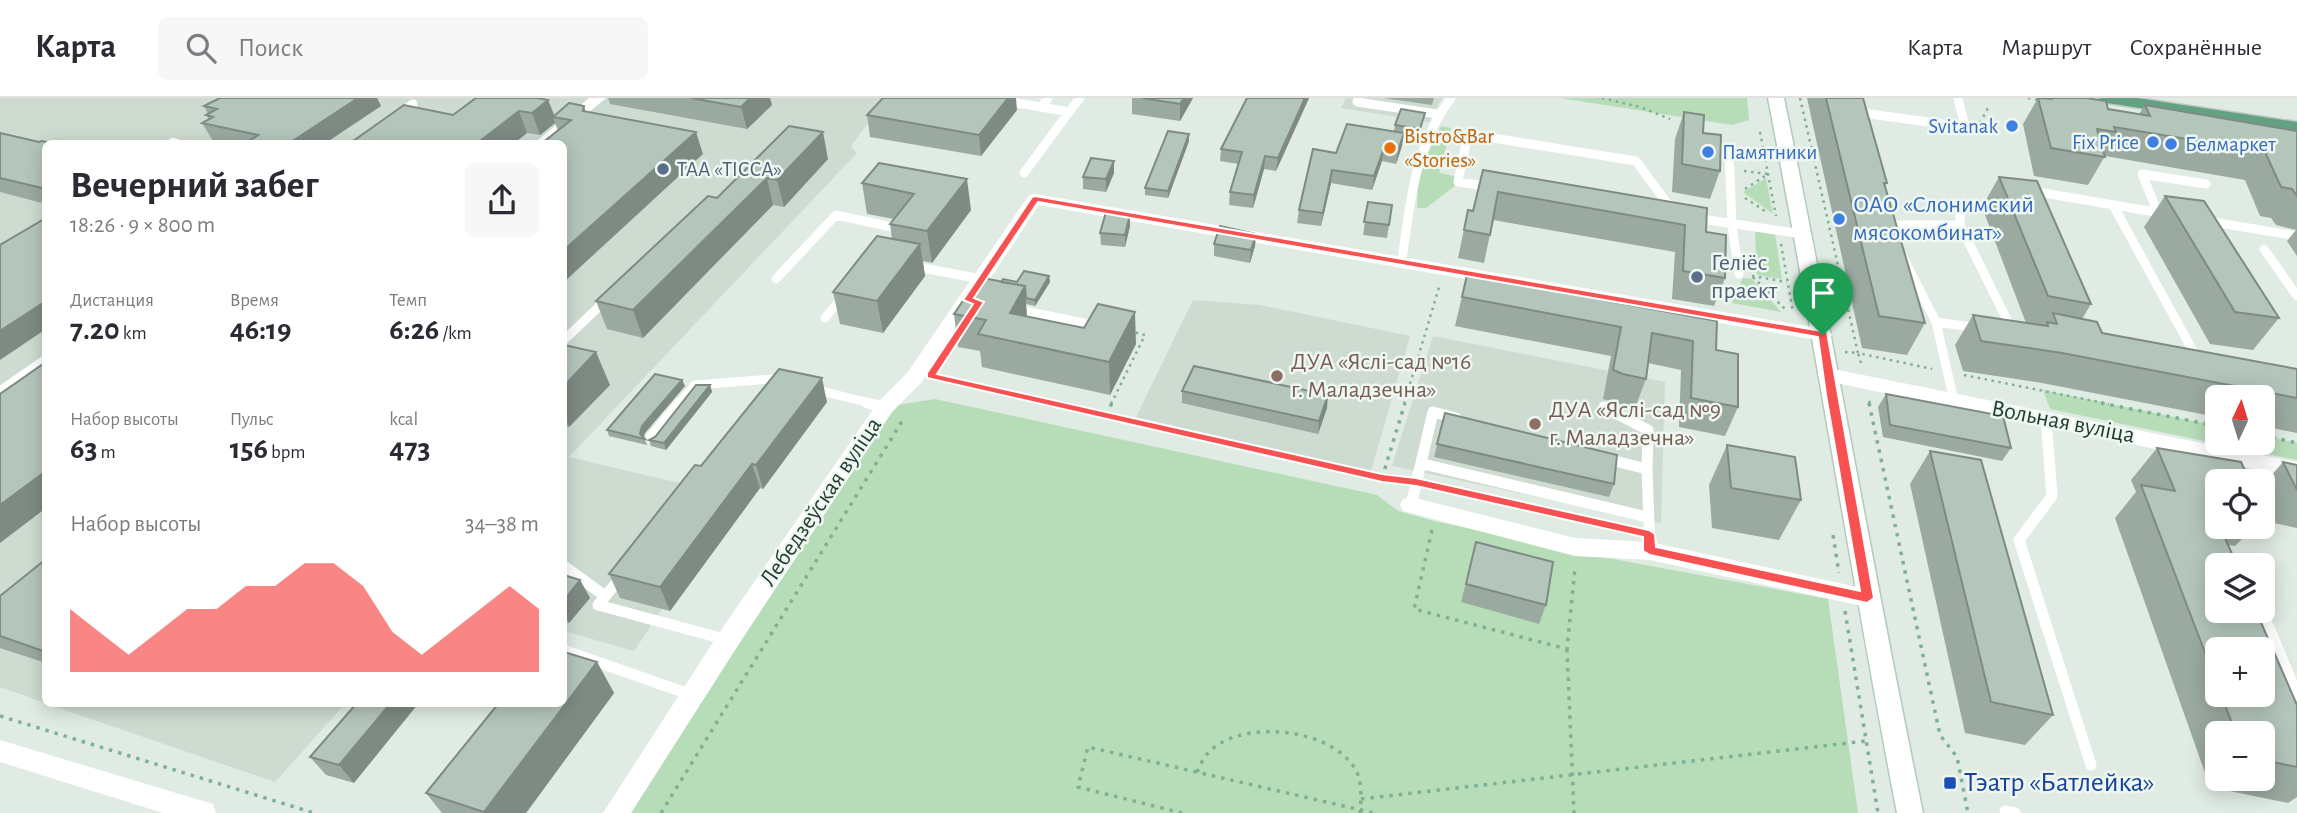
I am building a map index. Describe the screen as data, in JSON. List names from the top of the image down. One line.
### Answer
{"streets":{"street":["Вольная вуліца","Лебедзеўская вуліца"]},"places":{"other":["Svitanak","Fix Price","Белмаркет","Bistro&Bar «Stories»","Памятники","ТАА «ТIССА»","ОАО «Слонимский мясокомбинат»","Геліёс праект","ДУА «Яслі-сад №16 г. Маладзечна»","ДУА «Яслі-сад №9 г. Маладзечна»"],"transit":["Тэатр «Батлейка»"]},"north":"top","page":{"header":"Карта","search":"Поиск","nav":["Карта","Маршрут","Сохранённые"],"heading":["Вечерний забег","18:26 · 9 × 800 m"],"stats":[["Дистанция","7.20 km"],["Время","46:19"],["Темп","6:26 /km"],["Набор высоты","63 m"],["Пульс","156 bpm"],["kcal","473"]],"map_buttons":["+","−"],"chart":["Набор высоты","34–38 m"]}}
